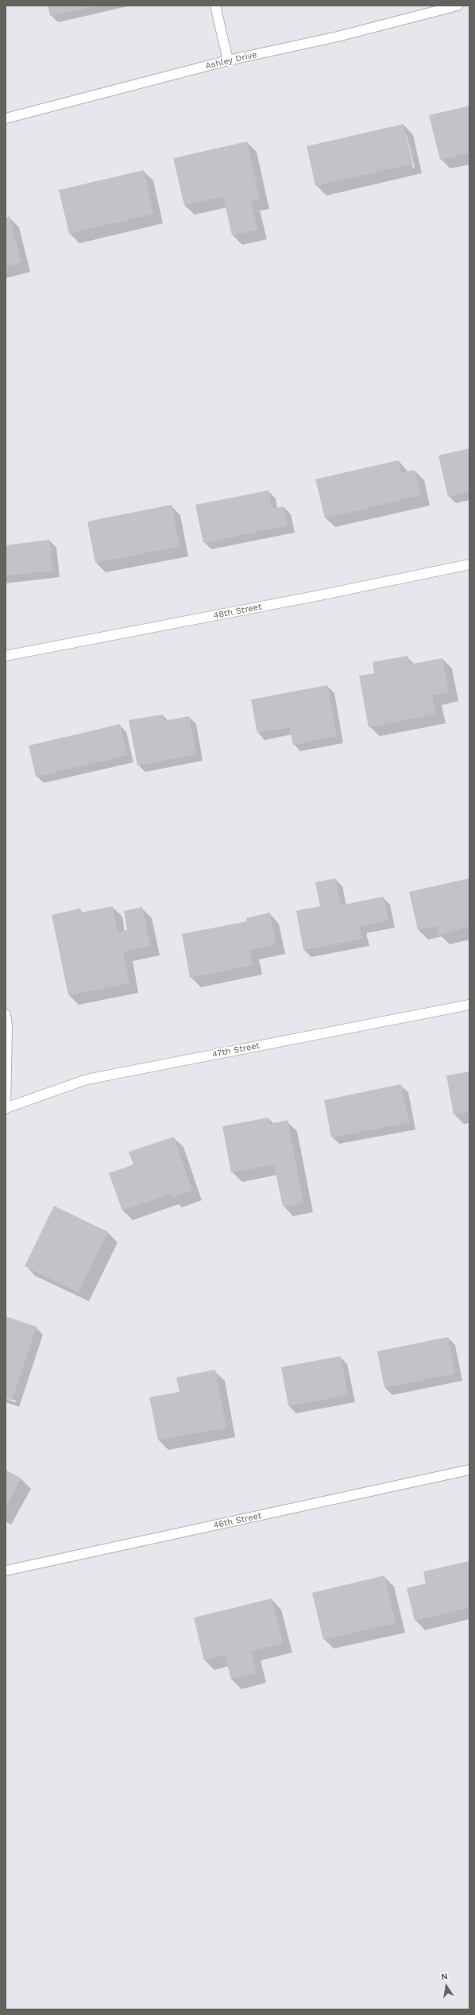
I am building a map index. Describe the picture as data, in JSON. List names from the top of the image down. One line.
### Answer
{"streets":{"street":["Ashley Drive","48th Street","47th Street","46th Street"]},"north":"top"}
